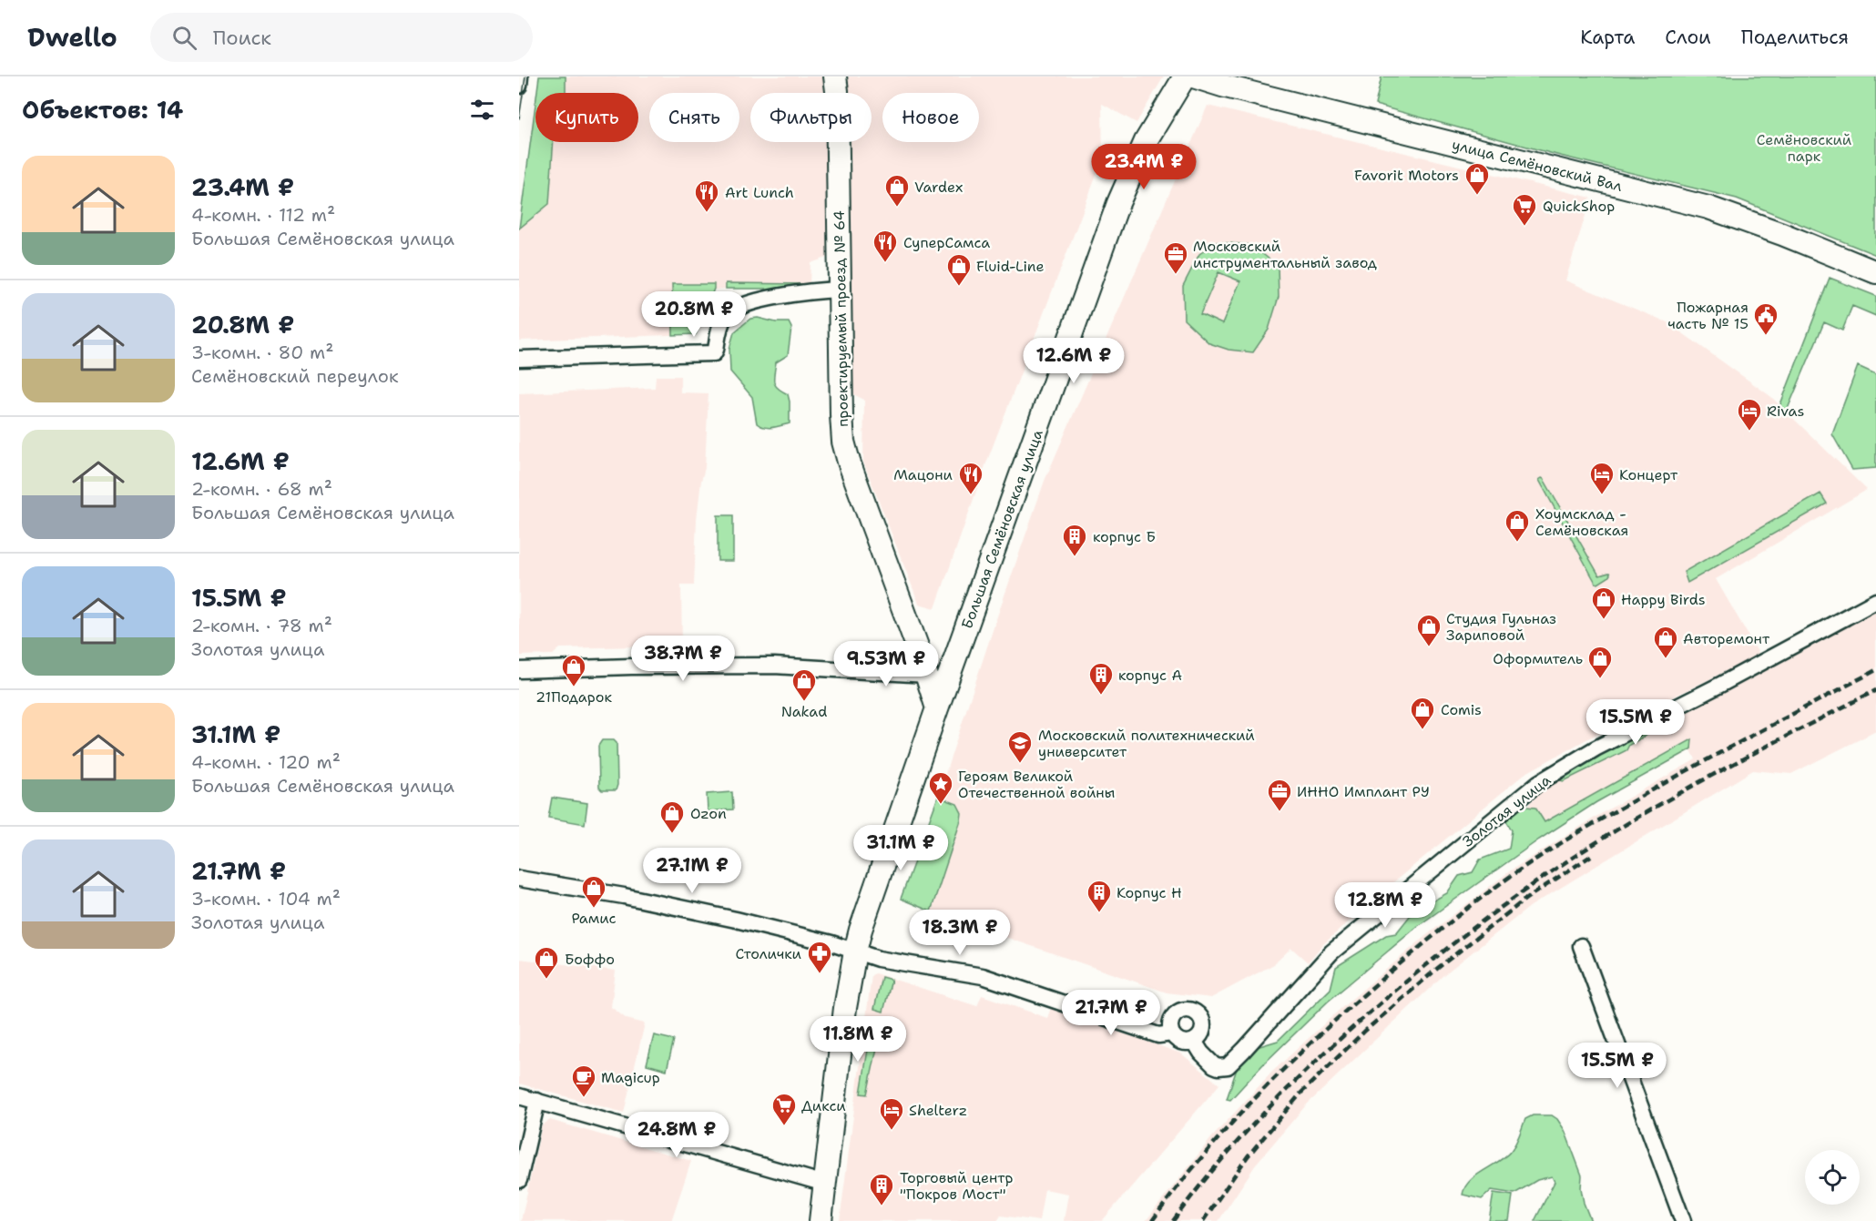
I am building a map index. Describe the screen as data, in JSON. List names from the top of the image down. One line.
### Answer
{"streets":{"street":["улица Семёновский Вал","проектируемый проезд № 64","Большая Семёновская улица","Золотая улица"]},"crossings":[["проектируемый проезд № 64","Большая Семёновская улица"]],"parks":["Семёновский парк"],"places":{"shop":["Favorit Motors","Vardex","Fluid-Line","Хоумсклад - Семёновская","Happy Birds","Студия Гульназ Зариповой","Авторемонт","Оформитель","21Подарок","Nakad","Comis","Ozon","Рамис","Боффо"],"restaurant":["Art Lunch","СуперСамса","Мацони"],"supermarket":["QuickShop","Дикси"],"office":["Московский инструментальный завод","ИННО Имплант РУ"],"public building":["Пожарная часть № 15"],"hotel":["Rivas","Концерт","Shelterz"],"building":["корпус Б","корпус А","Корпус Н","Торговый центр \"Покров Мост\""],"school or university":["Московский политехнический университет"],"place":["Героям Великой Отечественной войны"],"pharmacy":["Столички"],"cafe":["Magicup"]},"page":{"header":"Dwello","search":"Поиск","nav":["Карта","Слои","Поделиться"],"heading":"Объектов: 14","chip":["Купить","Снять","Фильтры","Новое"],"list":[{"name":"23.4M ₽","note":"4-комн. · 112 m² · Большая Семёновская улица"},{"name":"20.8M ₽","note":"3-комн. · 80 m² · Семёновский переулок"},{"name":"12.6M ₽","note":"2-комн. · 68 m² · Большая Семёновская улица"},{"name":"15.5M ₽","note":"2-комн. · 78 m² · Золотая улица"},{"name":"31.1M ₽","note":"4-комн. · 120 m² · Большая Семёновская улица"},{"name":"21.7M ₽","note":"3-комн. · 104 m² · Золотая улица"}],"price":["23.4M ₽","20.8M ₽","12.6M ₽","38.7M ₽","9.53M ₽","15.5M ₽","31.1M ₽","27.1M ₽","12.8M ₽","18.3M ₽","21.7M ₽","11.8M ₽","15.5M ₽","24.8M ₽"]}}
